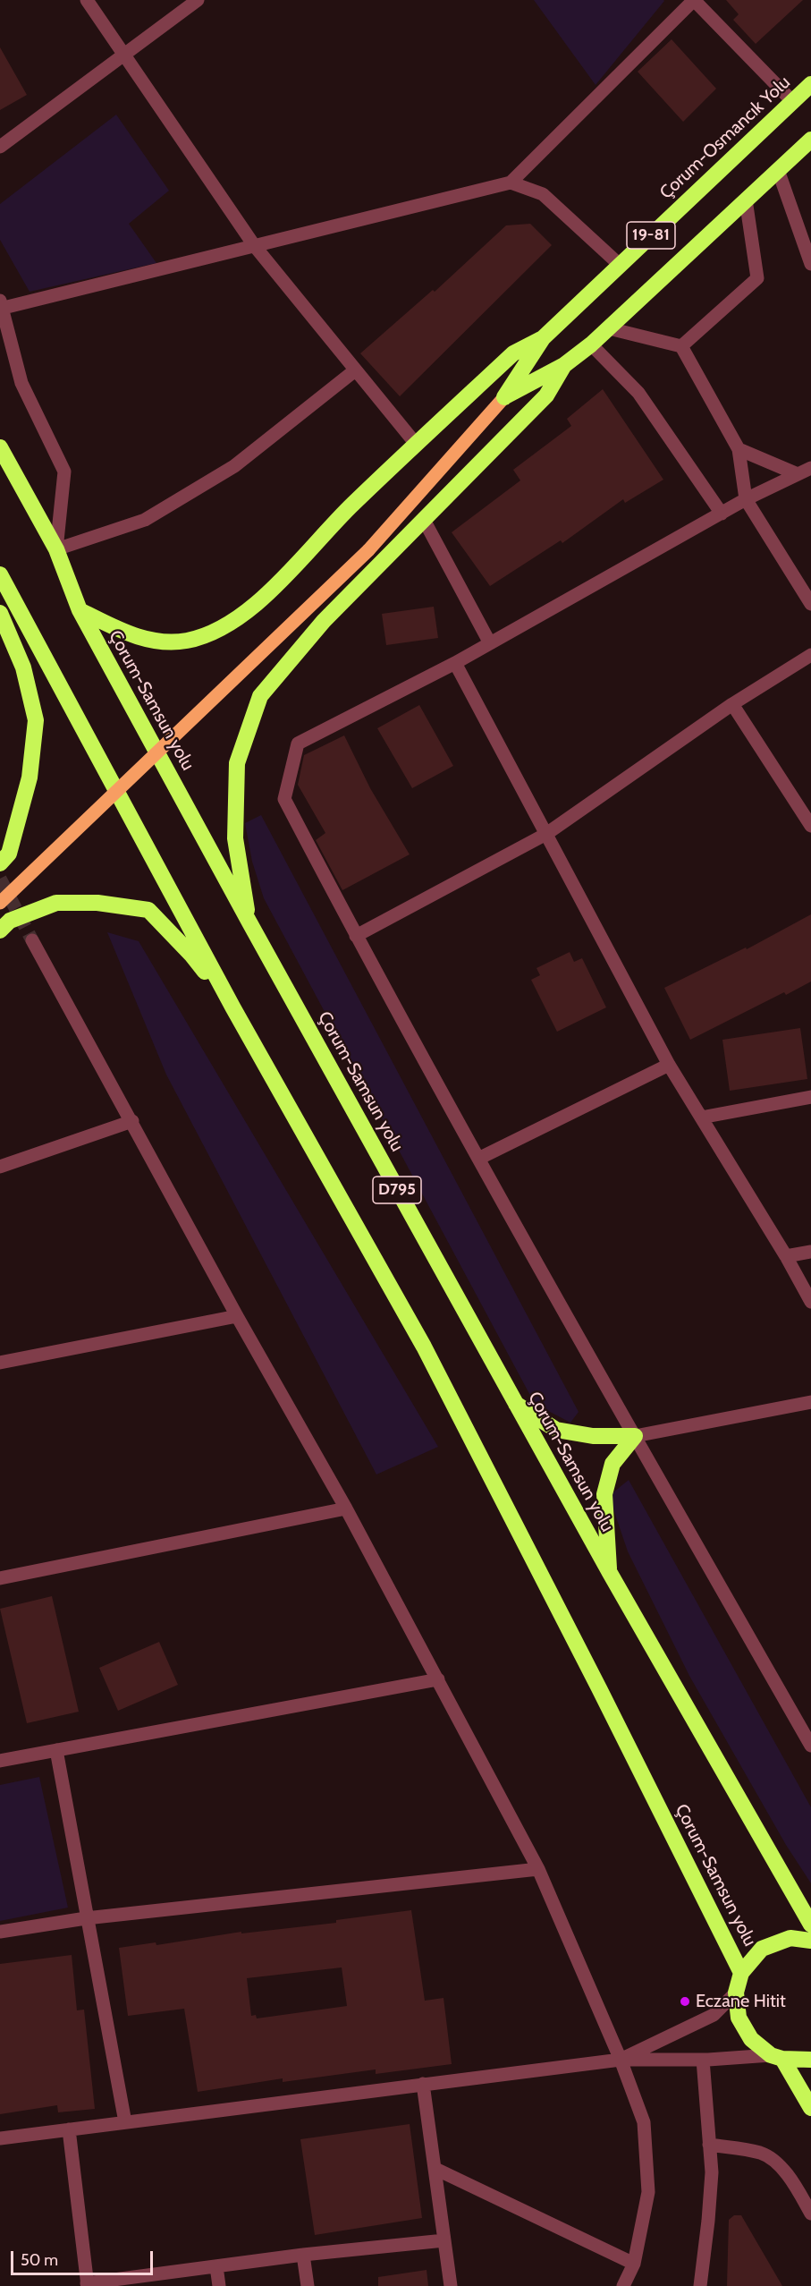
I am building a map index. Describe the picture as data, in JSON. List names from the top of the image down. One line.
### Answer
{"streets":{"highway":["Çorum-Osmancık Yolu","19-81","Çorum-Samsun yolu","D795"]},"crossings":[["Çorum-Osmancık Yolu","19-81"]],"places":["Eczane Hitit"],"scale_bar":"50 m"}
